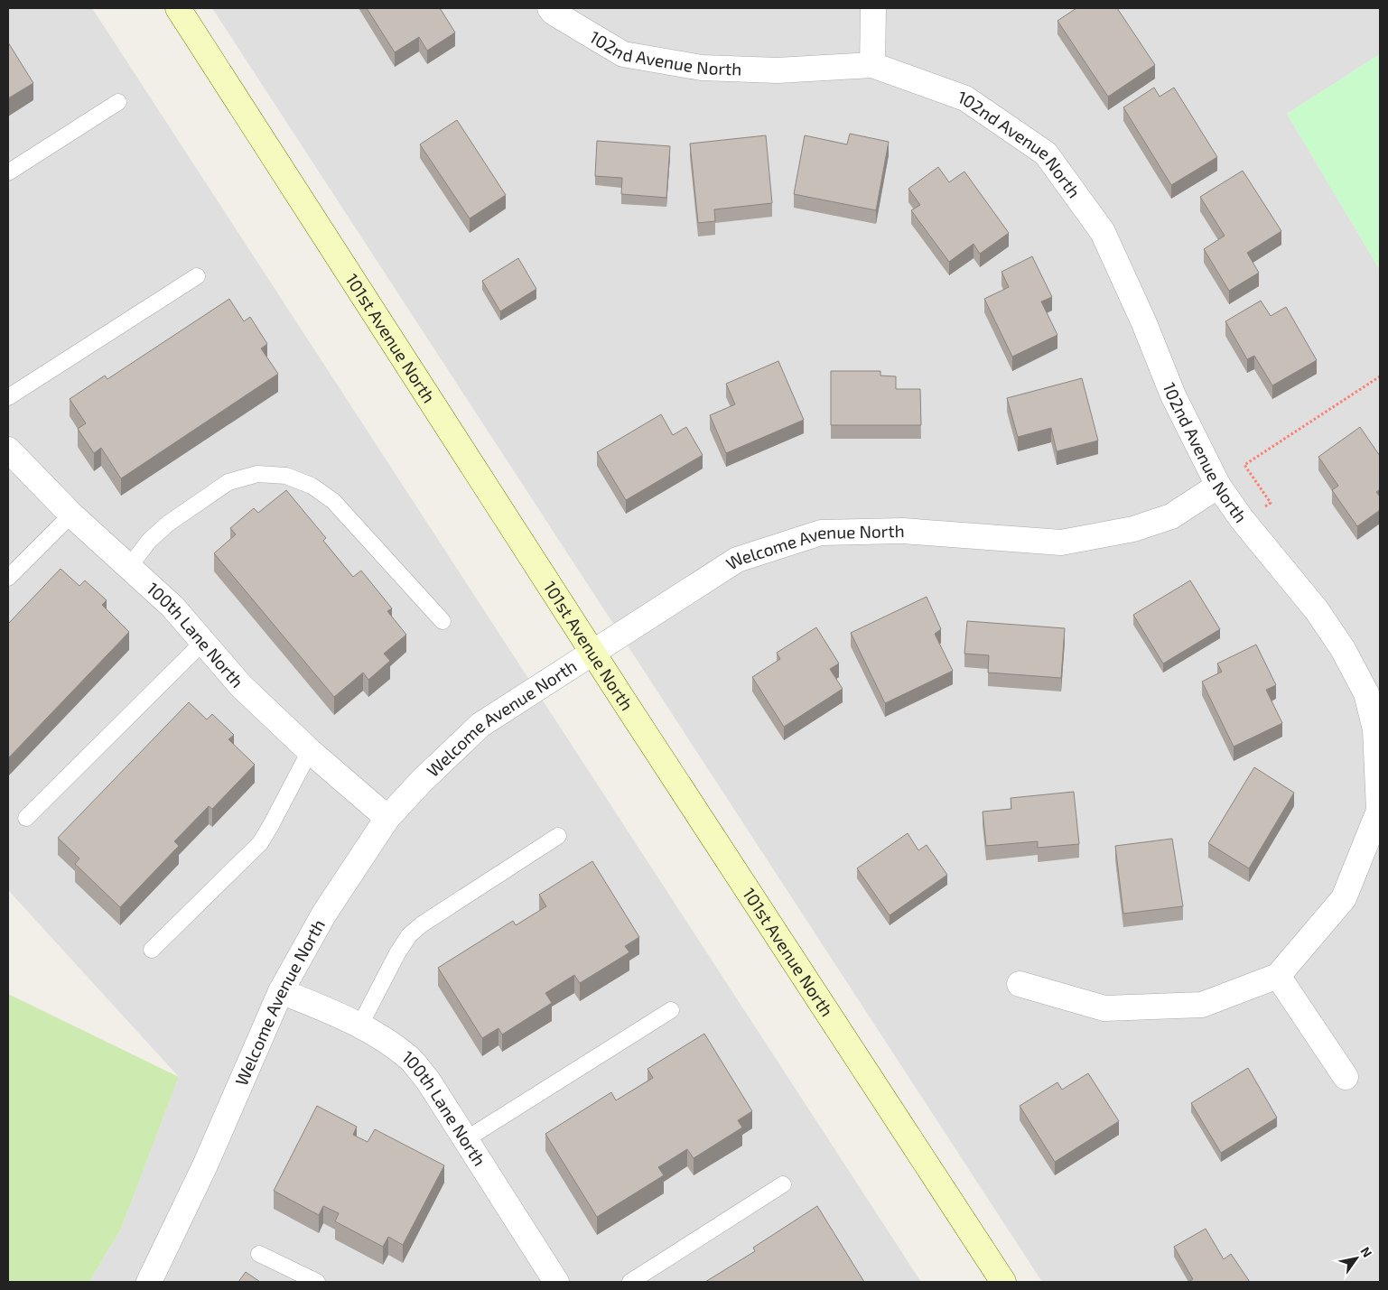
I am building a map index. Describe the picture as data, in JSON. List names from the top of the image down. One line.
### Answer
{"streets":{"street":["102nd Avenue North","101st Avenue North","Welcome Avenue North","100th Lane North"]},"crossings":[["102nd Avenue North","Welcome Avenue North"],["101st Avenue North","Welcome Avenue North"],["Welcome Avenue North","100th Lane North"]],"north":"top right"}
